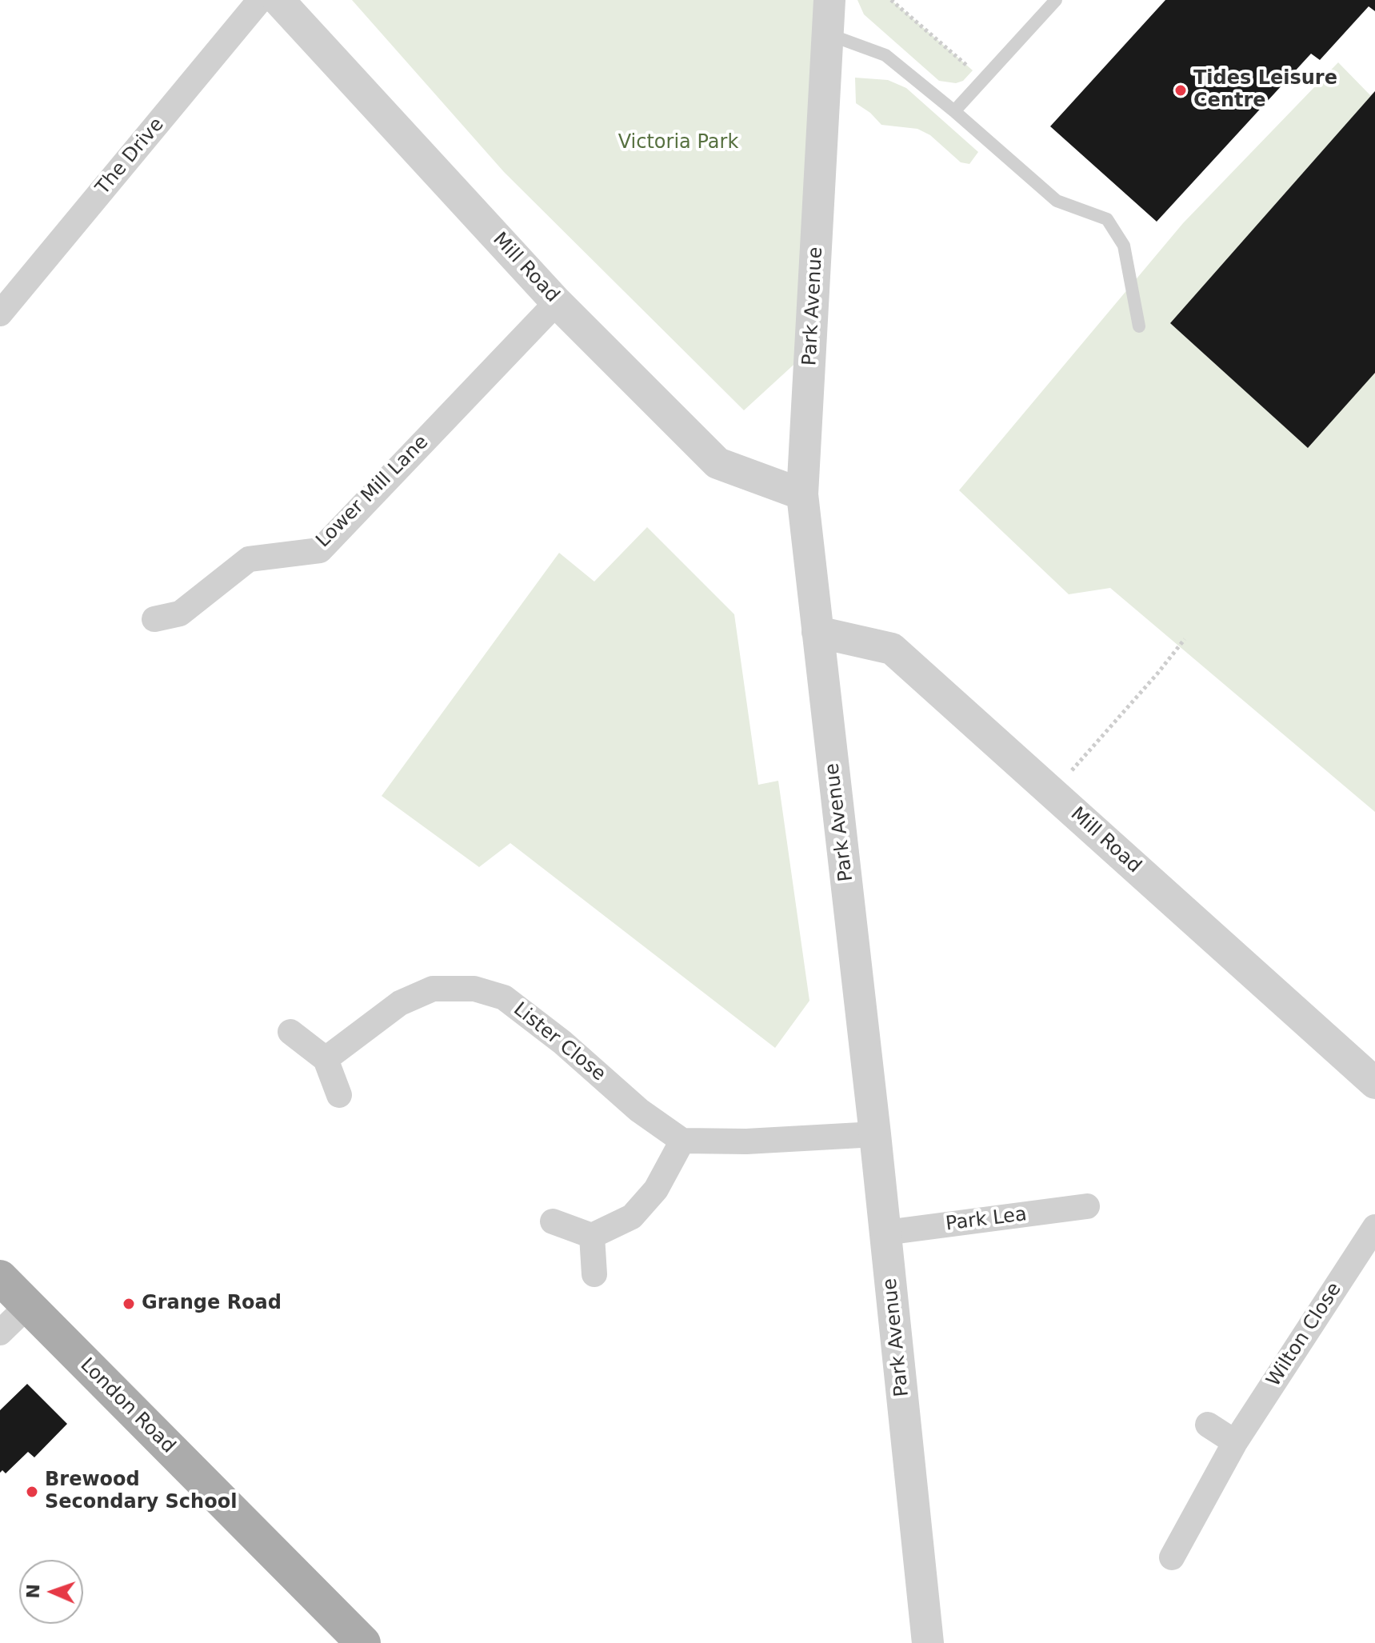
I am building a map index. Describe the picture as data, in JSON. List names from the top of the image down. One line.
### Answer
{"streets":{"main road":["London Road"],"street":["The Drive","Mill Road","Park Avenue","Lower Mill Lane","Lister Close","Park Lea","Wilton Close"]},"crossings":[["Mill Road","Park Avenue"],["Mill Road","Lower Mill Lane"],["Park Avenue","Park Lea"]],"parks":["Victoria Park"],"places":["Tides Leisure Centre","Grange Road","Brewood Secondary School"],"north":"left"}
